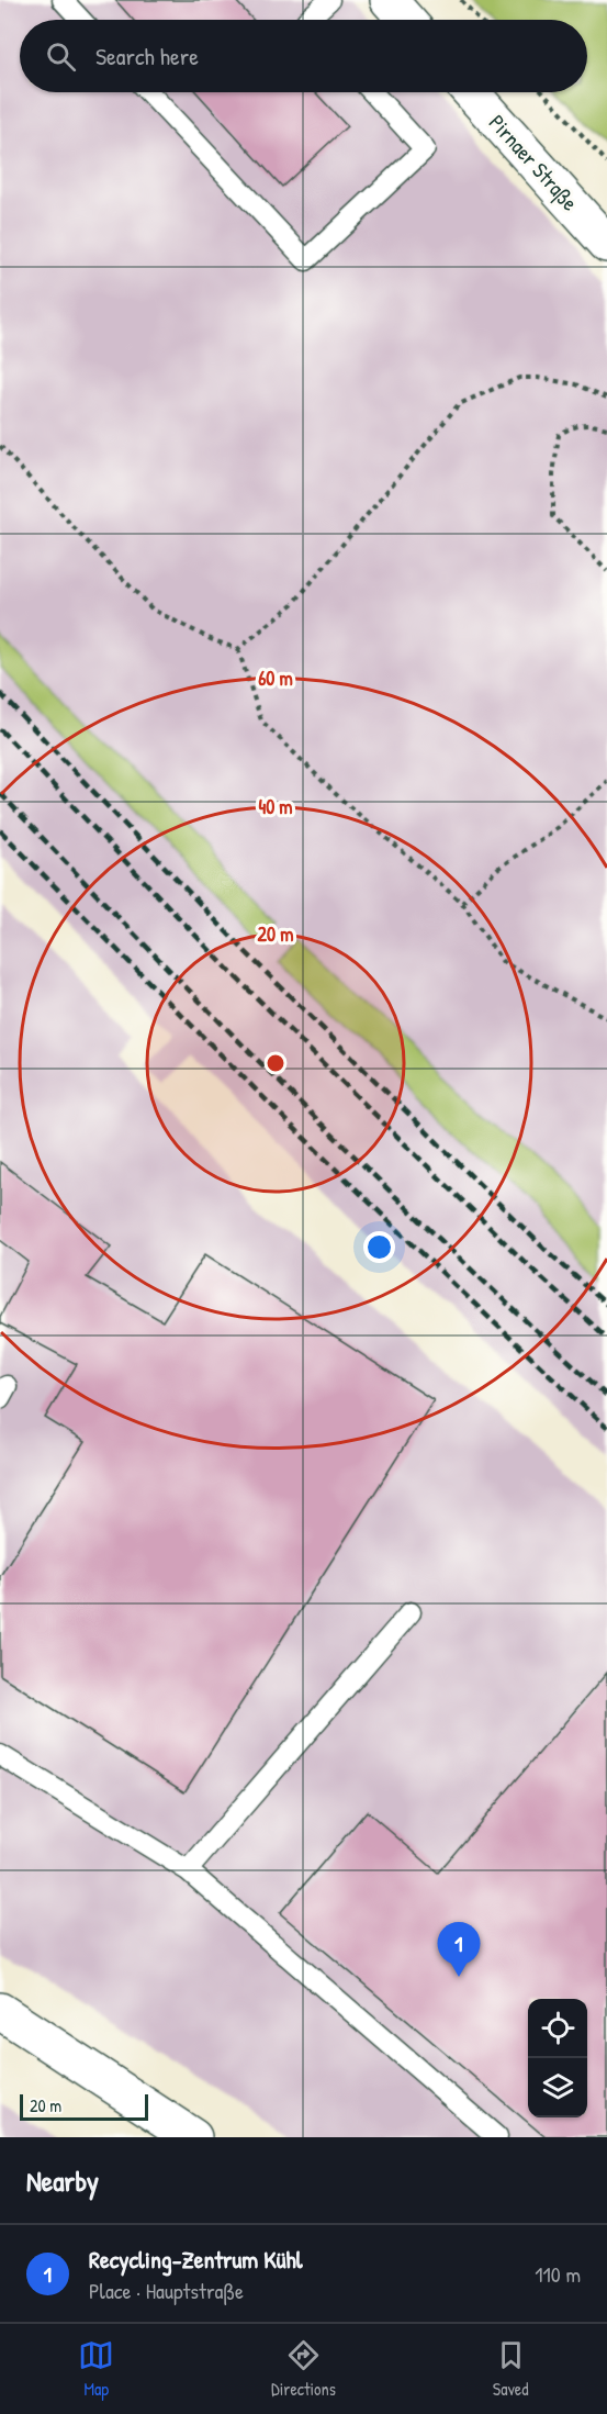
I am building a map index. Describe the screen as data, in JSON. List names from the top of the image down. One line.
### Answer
{"streets":{"street":["Pirnaer Straße"]},"scale_bar":"20 m","page":{"search":"Search here","pins":"1","scale":"20 m","heading":"Nearby","list":[{"mark":"1","name":"Recycling-Zentrum Kühl","note":"Place · Hauptstraße","value":"110 m"}],"nav":["Map","Directions","Saved"]},"rings":["60 m","40 m","20 m"]}
